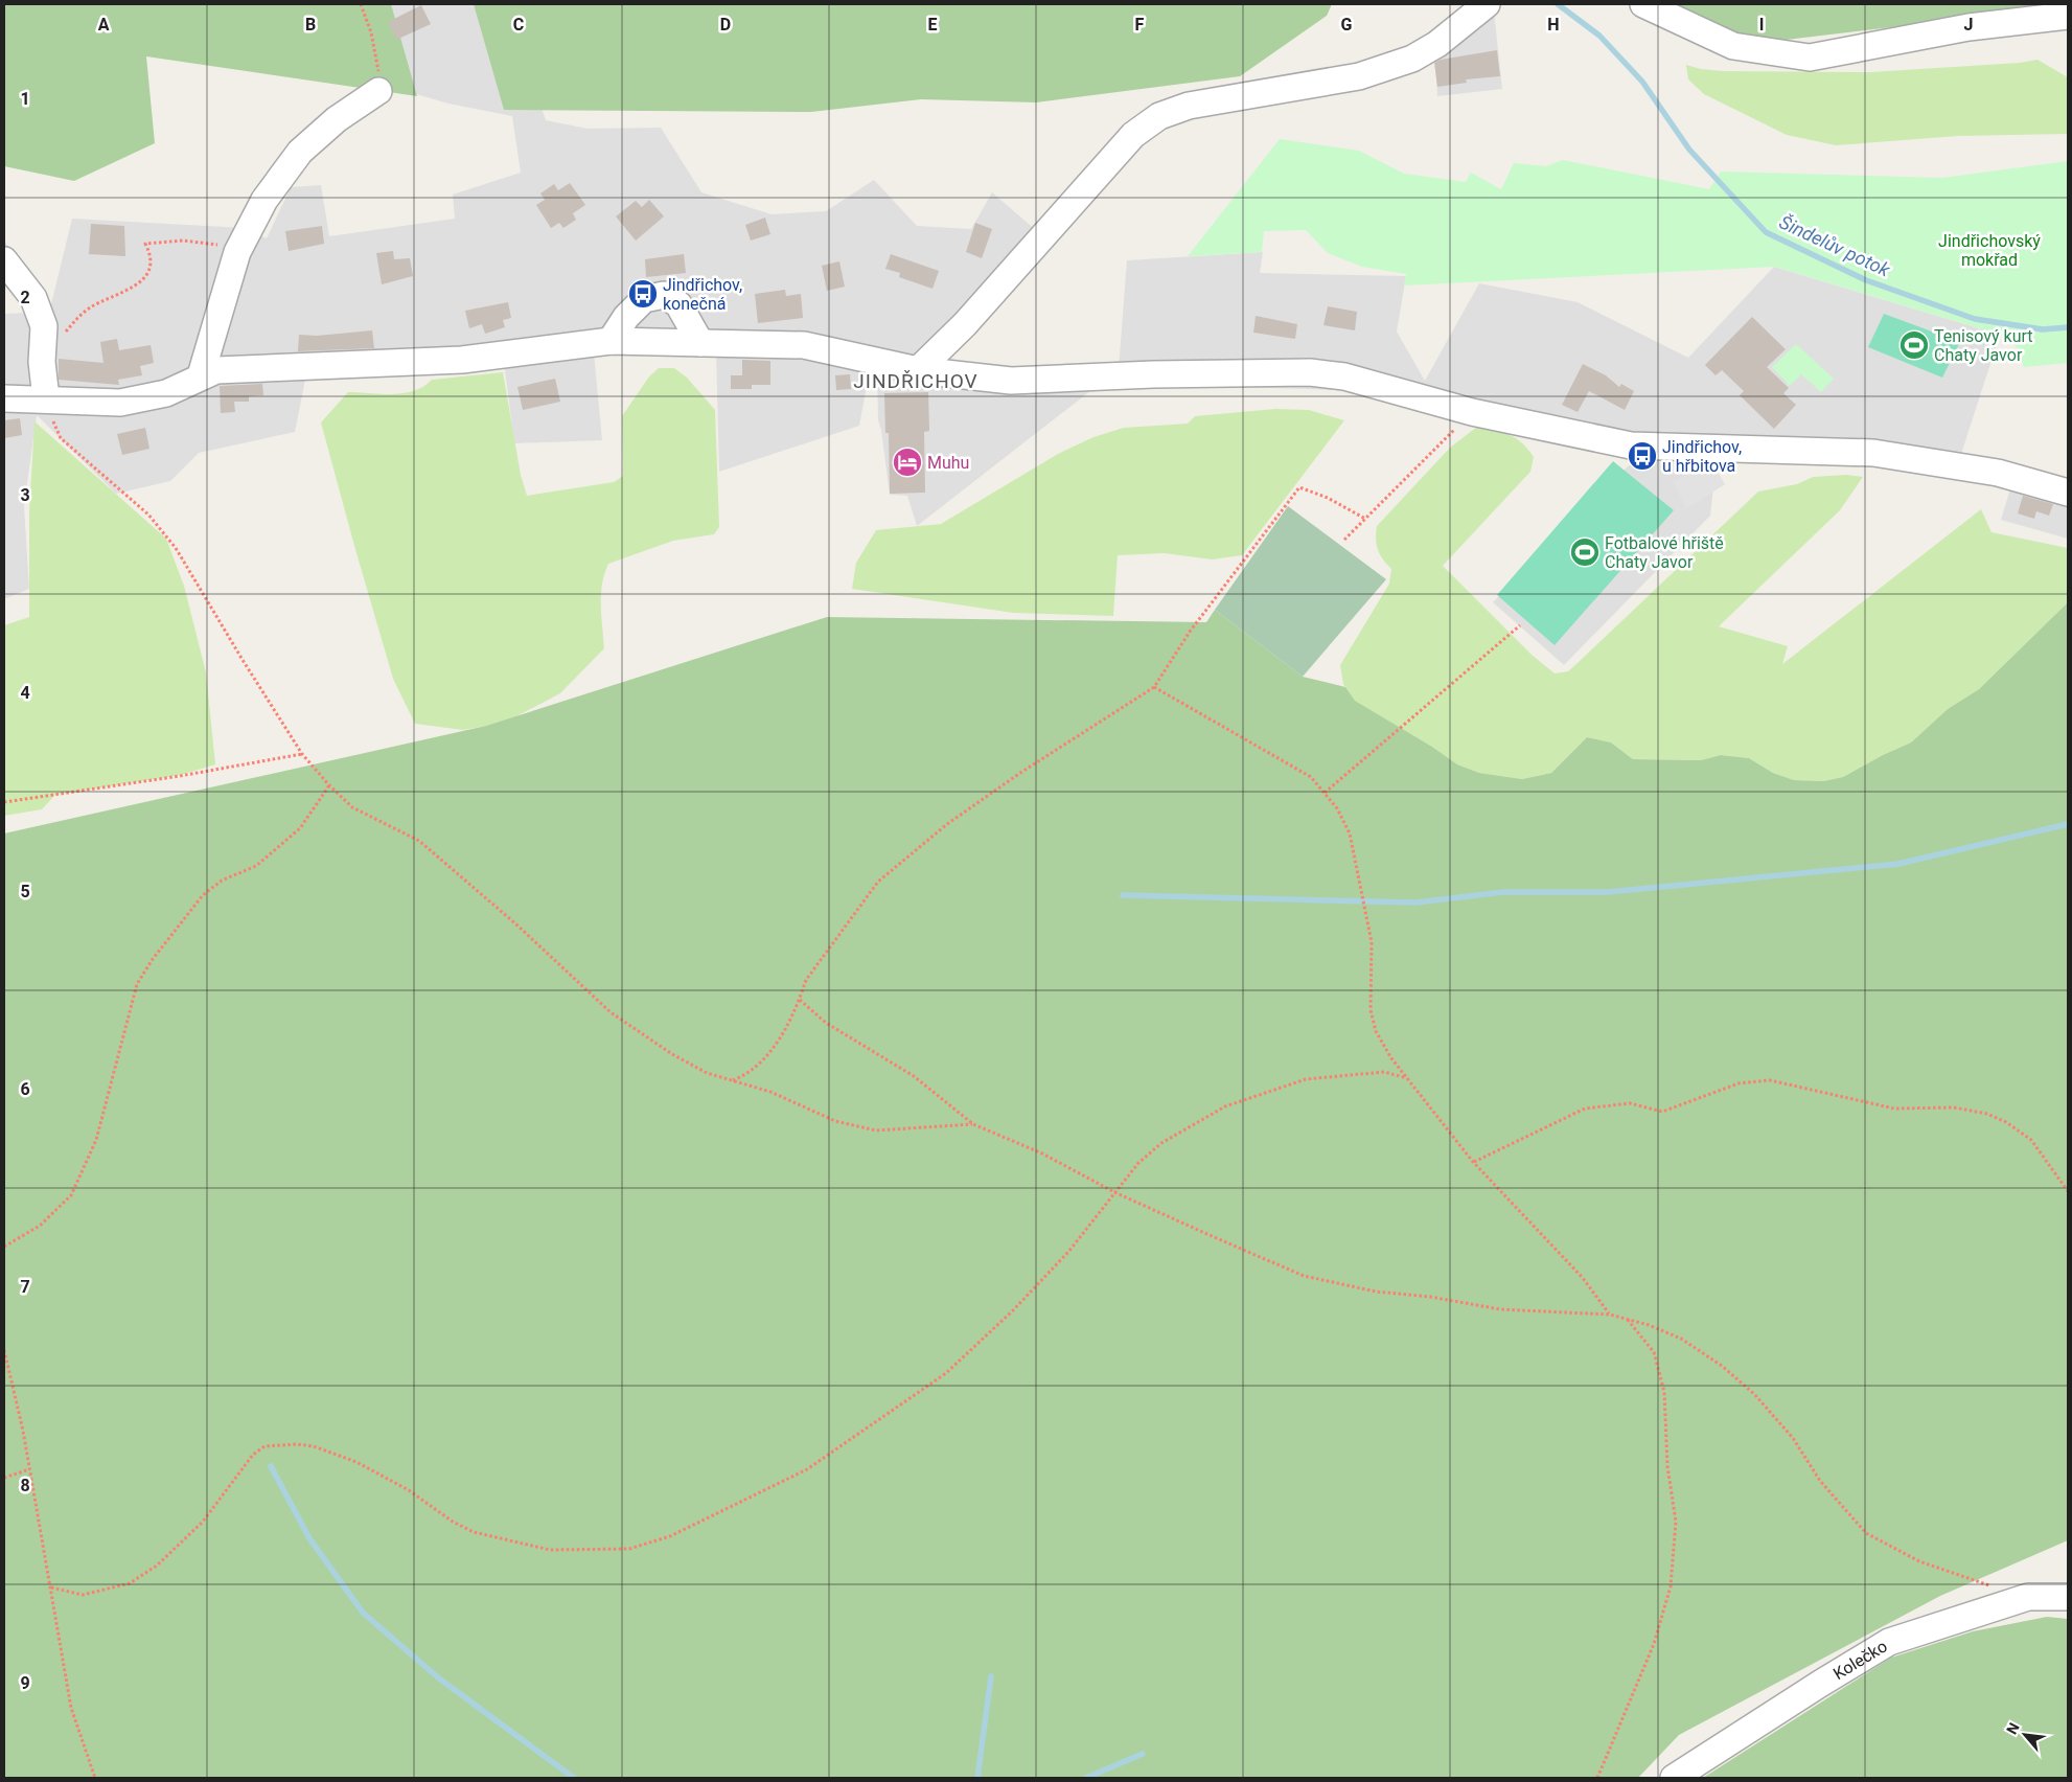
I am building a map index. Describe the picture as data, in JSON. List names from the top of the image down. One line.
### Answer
{"streets":{"street":["Kolečko"]},"districts":["JINDŘICHOV"],"water":["Šindelův potok"],"parks":["Jindřichovský mokřad"],"places":{"bus stop":["Jindřichov, konečná","Jindřichov, u hřbitova"],"sports":["Tenisový kurt Chaty Javor","Fotbalové hřiště Chaty Javor"],"hotel":["Muhu"]},"north":"top left","grid":{"columns":["A","B","C","D","E","F","G","H","I","J"],"rows":["1","2","3","4","5","6","7","8","9"]}}
